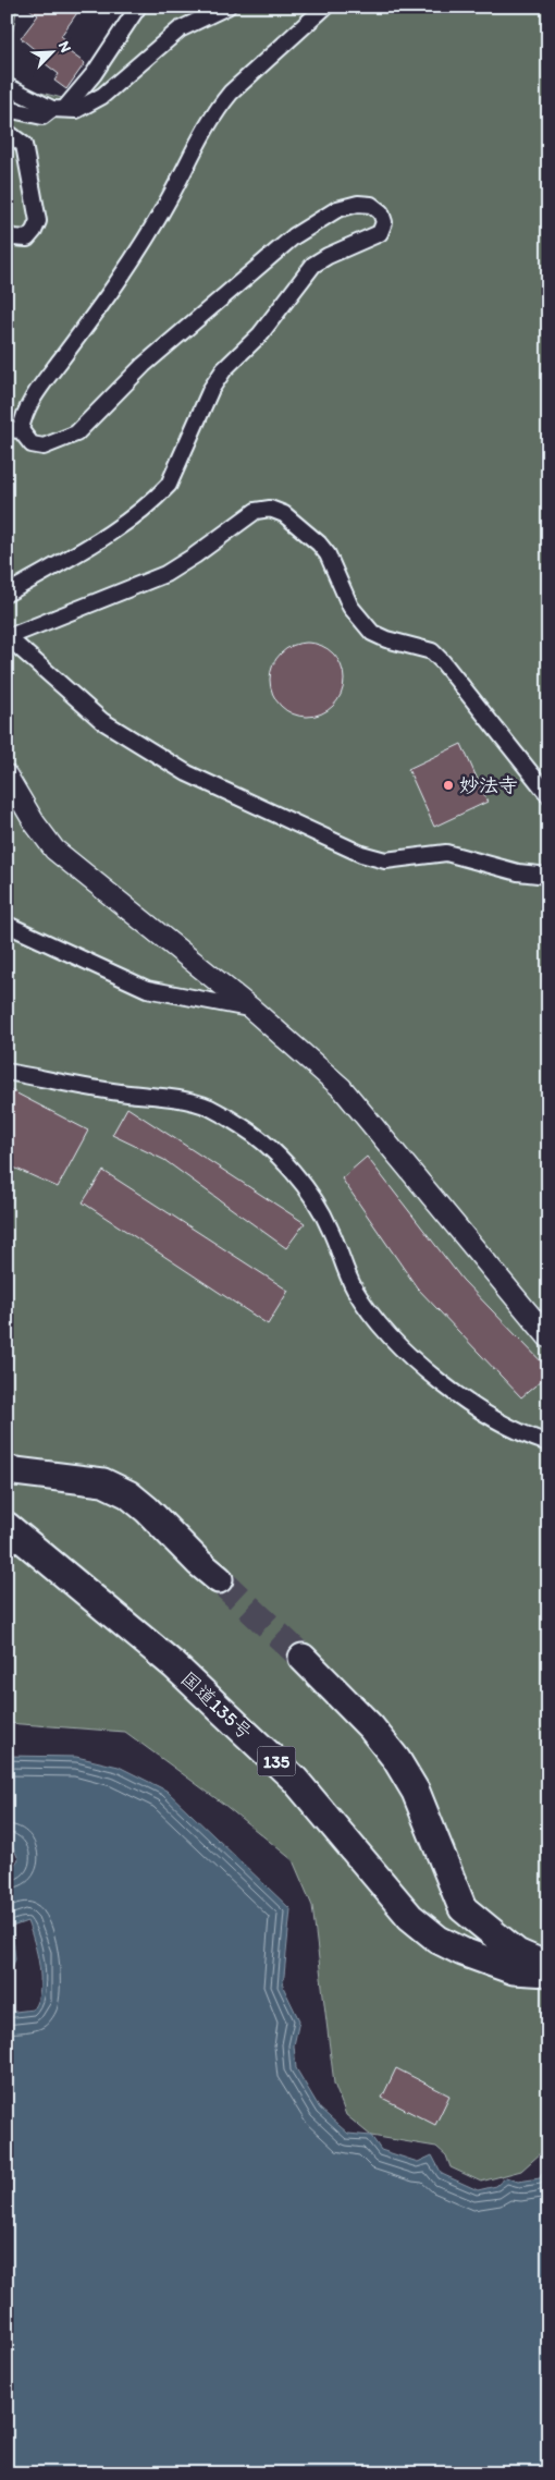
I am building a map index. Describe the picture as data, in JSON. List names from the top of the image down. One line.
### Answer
{"streets":{"highway":["国道135号","135"]},"places":["妙法寺"],"north":"top right"}
